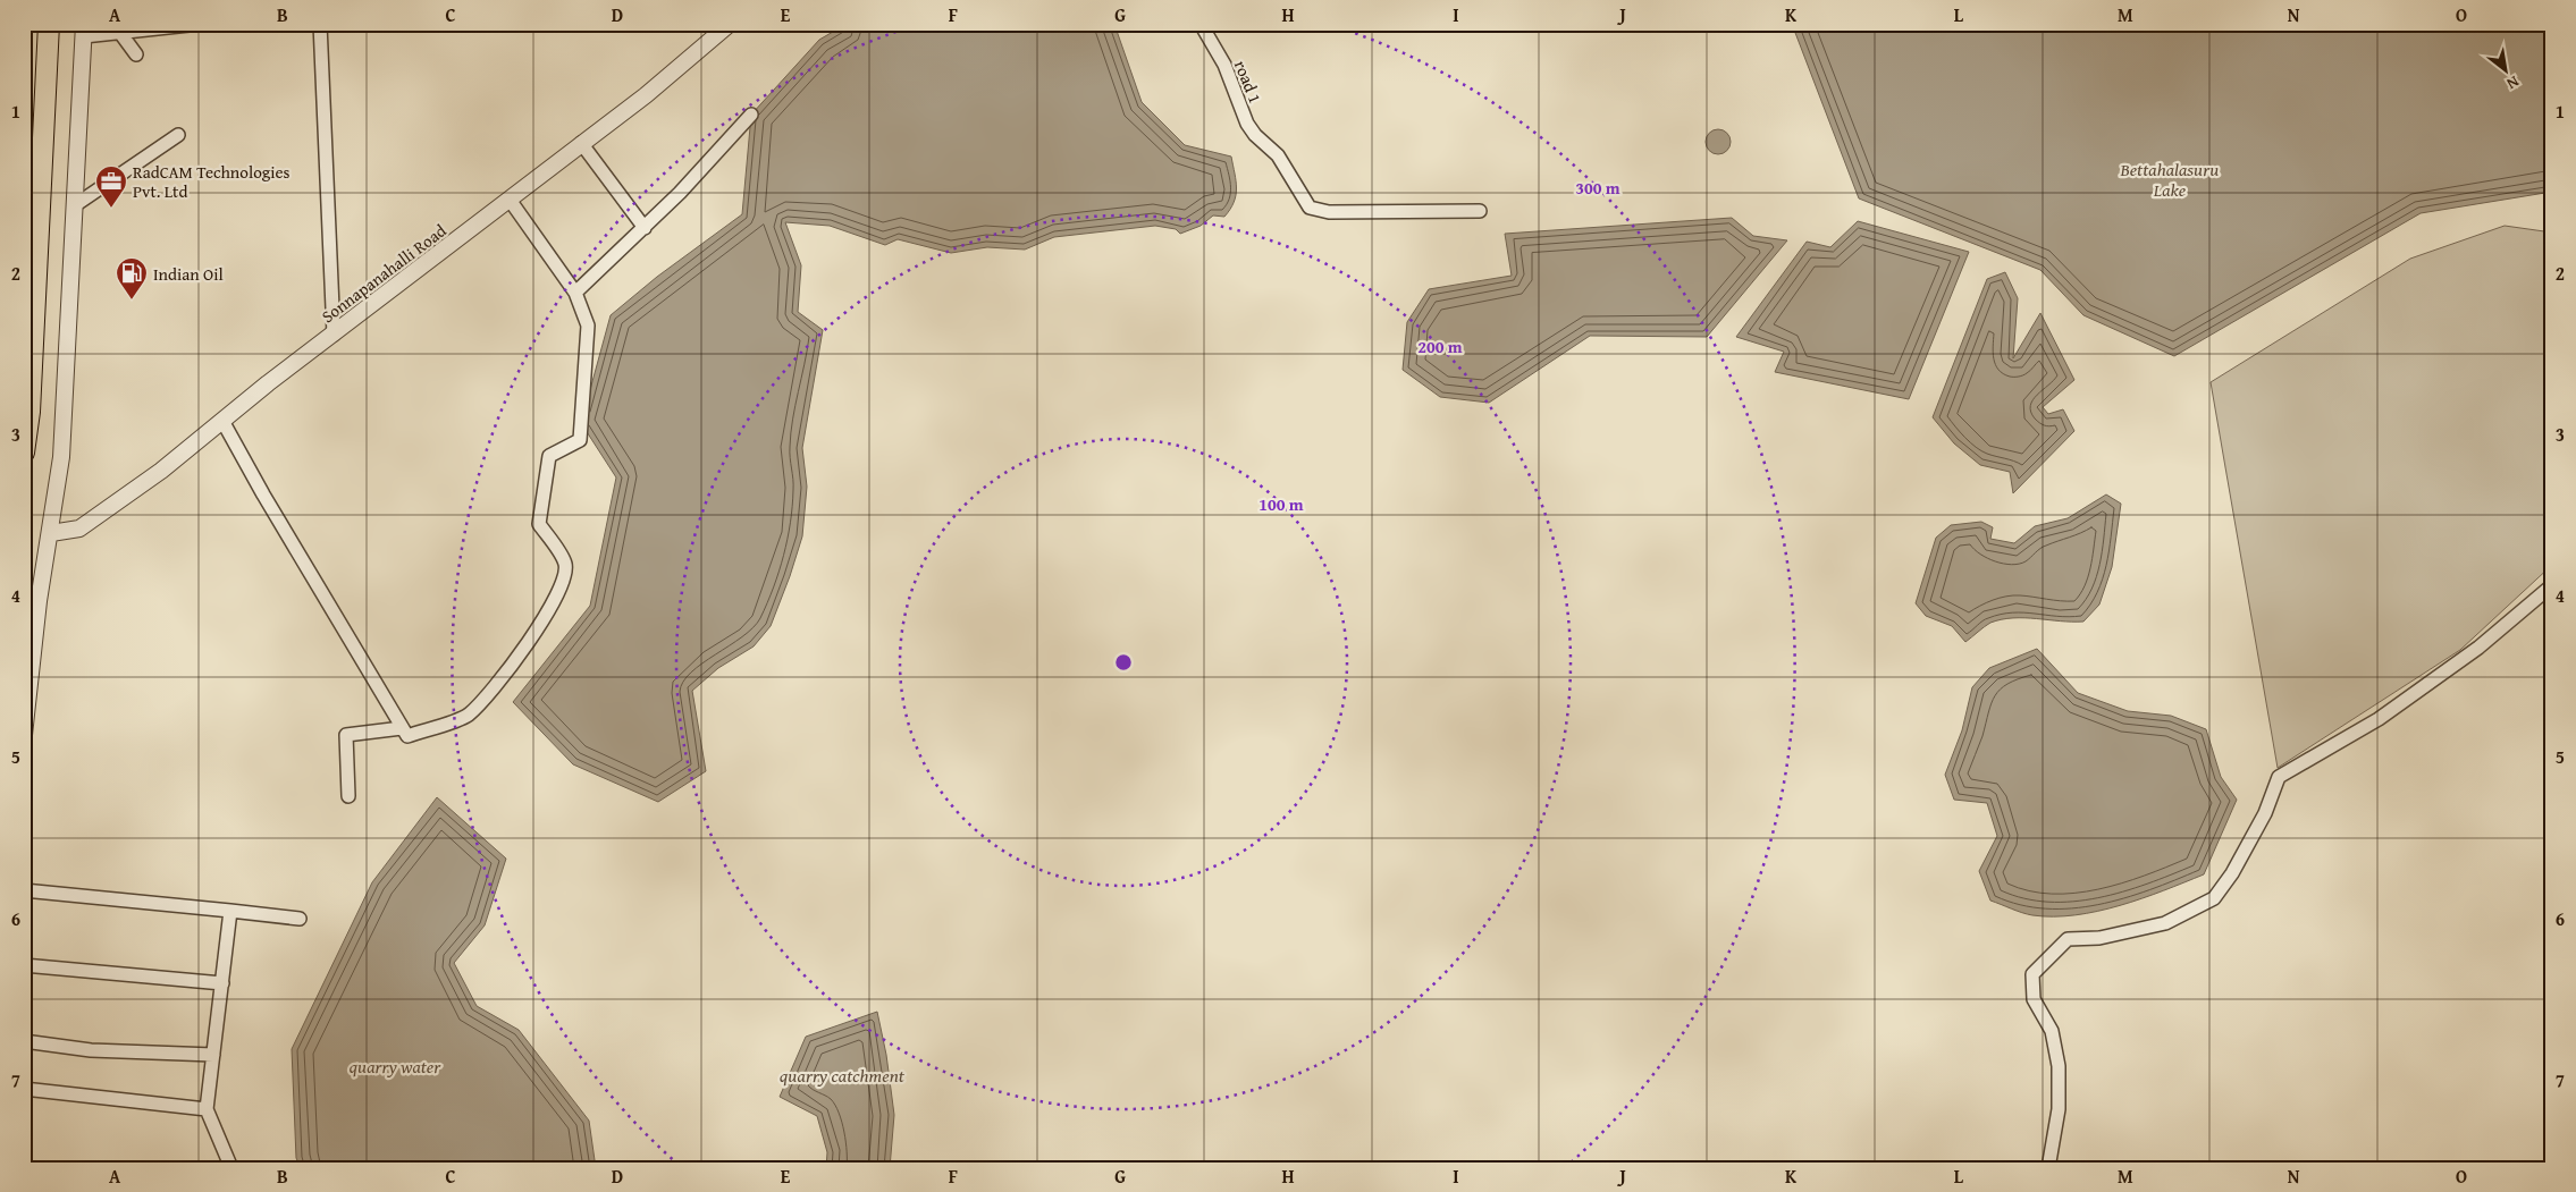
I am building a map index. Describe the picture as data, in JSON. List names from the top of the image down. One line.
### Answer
{"streets":{"street":["road 1","Sonnapanahalli Road"]},"water":["Bettahalasuru Lake","quarry water","quarry catchment"],"places":{"office":["RadCAM Technologies Pvt. Ltd"],"fuel station":["Indian Oil"]},"north":"bottom right","grid":{"columns":["A","B","C","D","E","F","G","H","I","J","K","L","M","N","O"],"rows":["1","2","3","4","5","6","7"]},"rings":["300 m","200 m","100 m"]}
